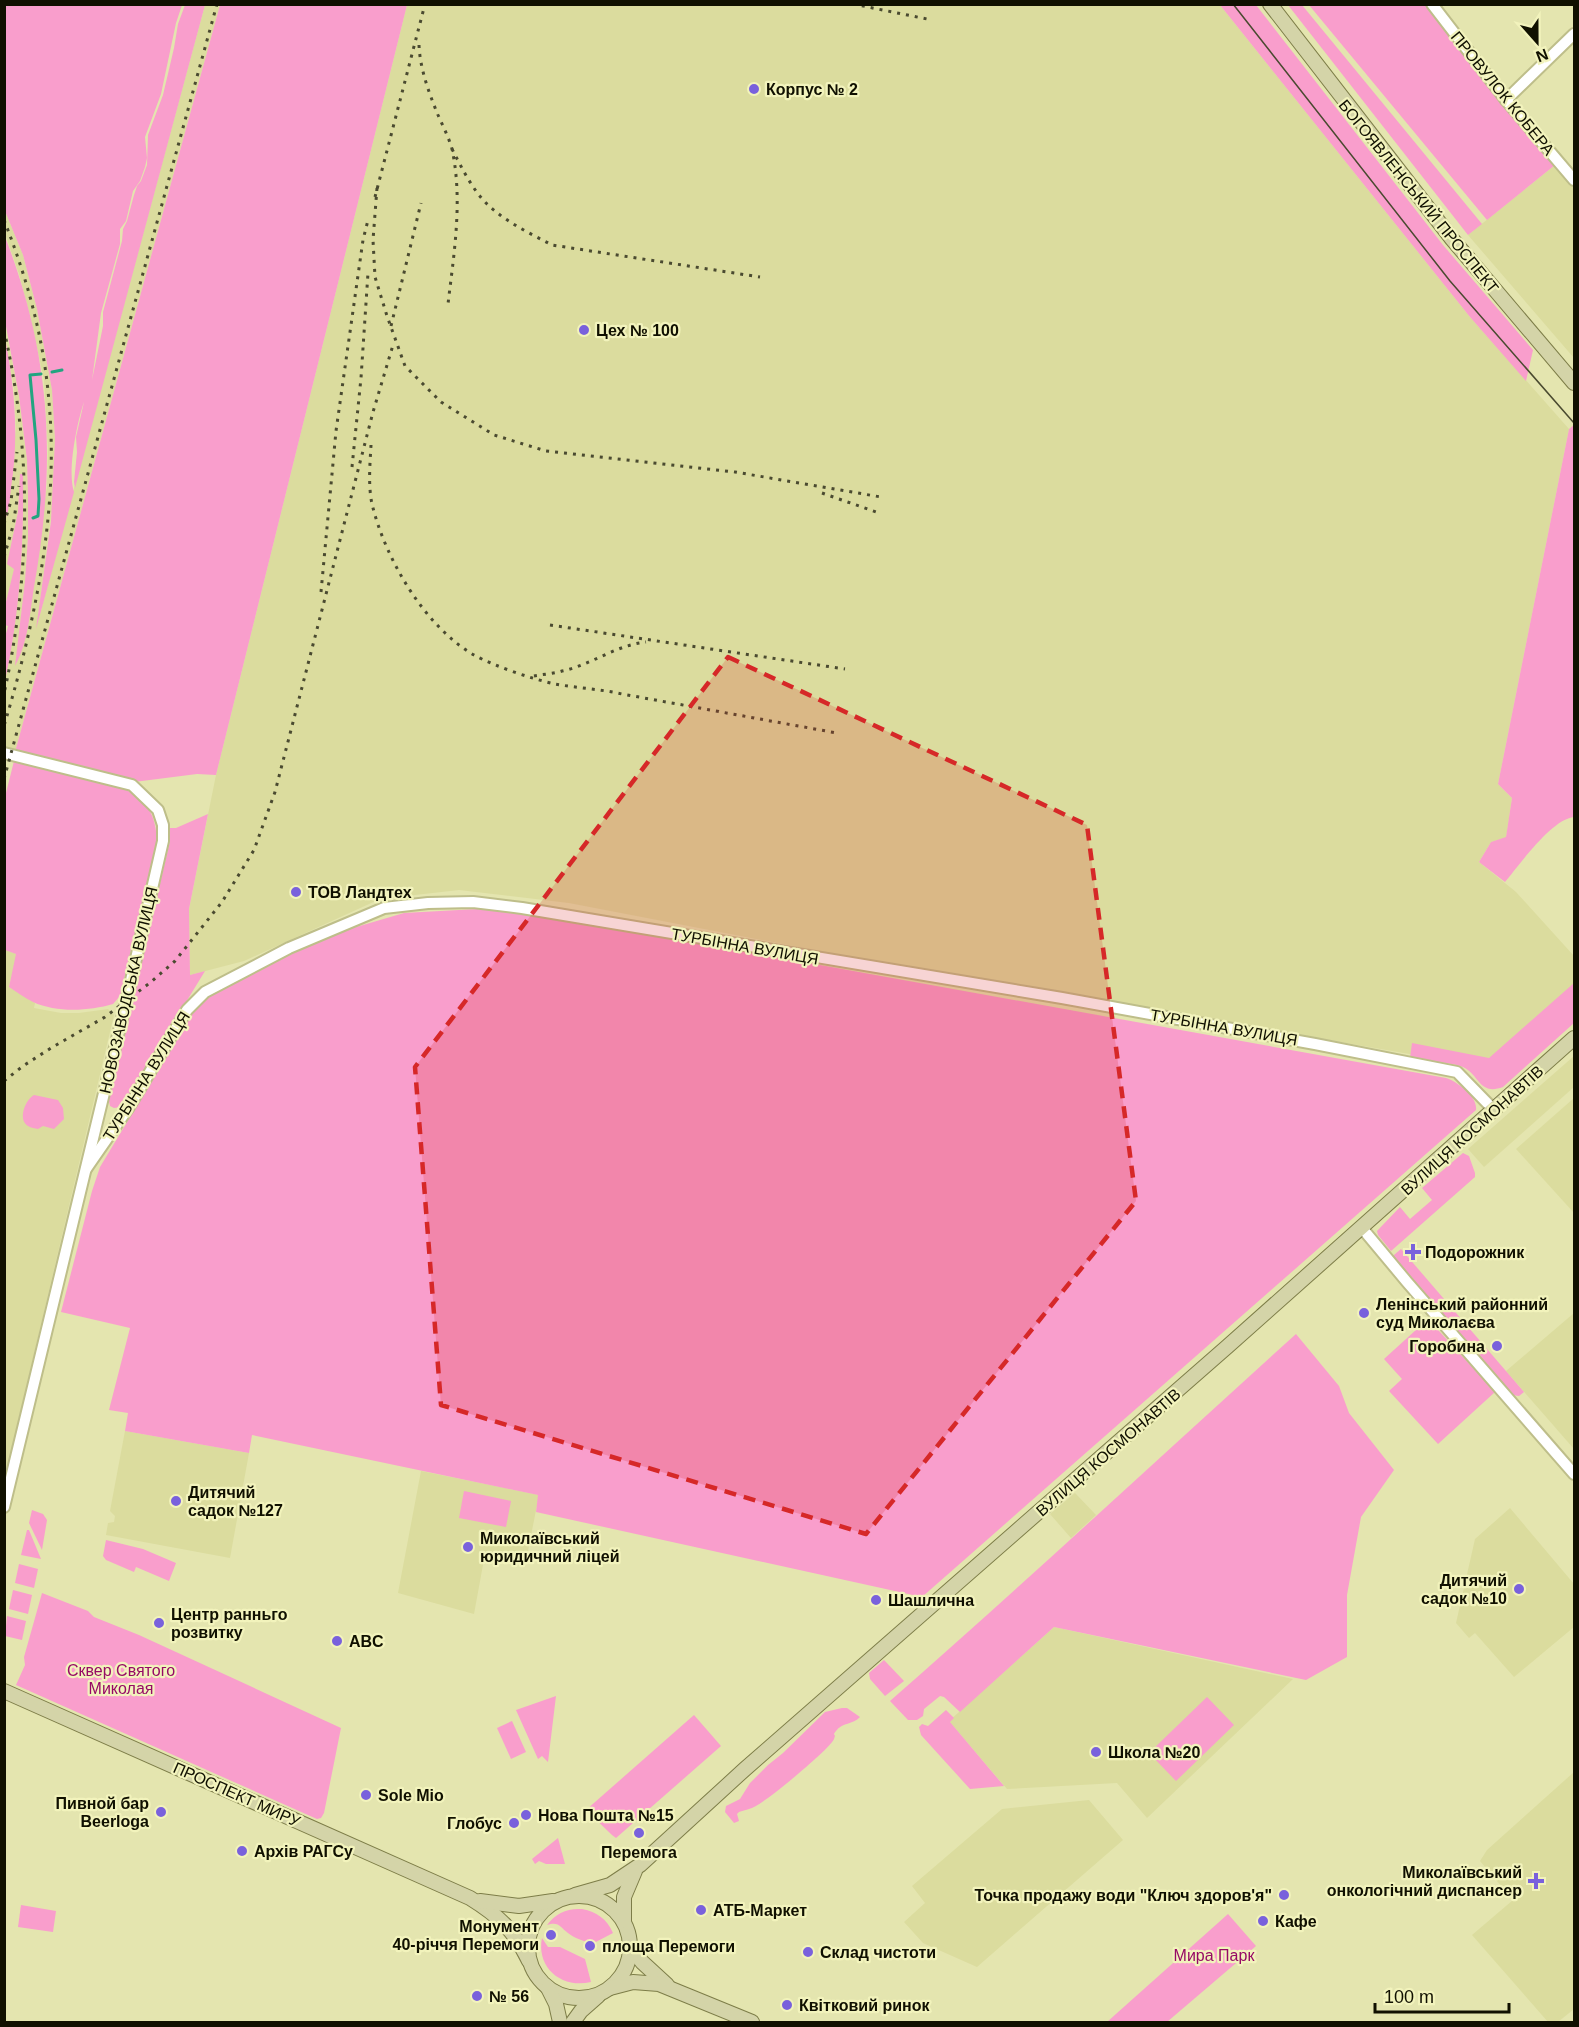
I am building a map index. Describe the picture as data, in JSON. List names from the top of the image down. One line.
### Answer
{"streets":{"main road":["БОГОЯВЛЕНСЬКИЙ ПРОСПЕКТ","ВУЛИЦЯ КОСМОНАВТІВ","ПРОСПЕКТ МИРУ"],"street":["ПРОВУЛОК КОБЕРА","ТУРБІННА ВУЛИЦЯ","НОВОЗАВОДСЬКА ВУЛИЦЯ"]},"crossings":[["ТУРБІННА ВУЛИЦЯ","НОВОЗАВОДСЬКА ВУЛИЦЯ"],["ТУРБІННА ВУЛИЦЯ","ВУЛИЦЯ КОСМОНАВТІВ"],["ВУЛИЦЯ КОСМОНАВТІВ","ПРОСПЕКТ МИРУ"]],"parks":["Сквер Святого Миколая","Мира Парк"],"places":{"other":["Корпус № 2","Цех № 100","ТОВ Ландтех","Ленінський районний суд Миколаєва","Горобина","Дитячий садок №127","Миколаївський юридичний ліцей","Дитячий садок №10","Шашлична","Центр ранньго розвитку","ABC","Школа №20","Sole Mio","Пивной бар Beerloga","Нова Пошта №15","Глобус","Перемога","Архів РАГСу","Точка продажу води \"Ключ здоров'я\"","АТБ-Маркет","Кафе","Монумент 40-річчя Перемоги","площа Перемоги","Склад чистоти","№ 56","Квітковий ринок"],"health":["Подорожник","Миколаївський онкологічний диспансер"]},"scale_bar":"100 m","north":"bottom"}
